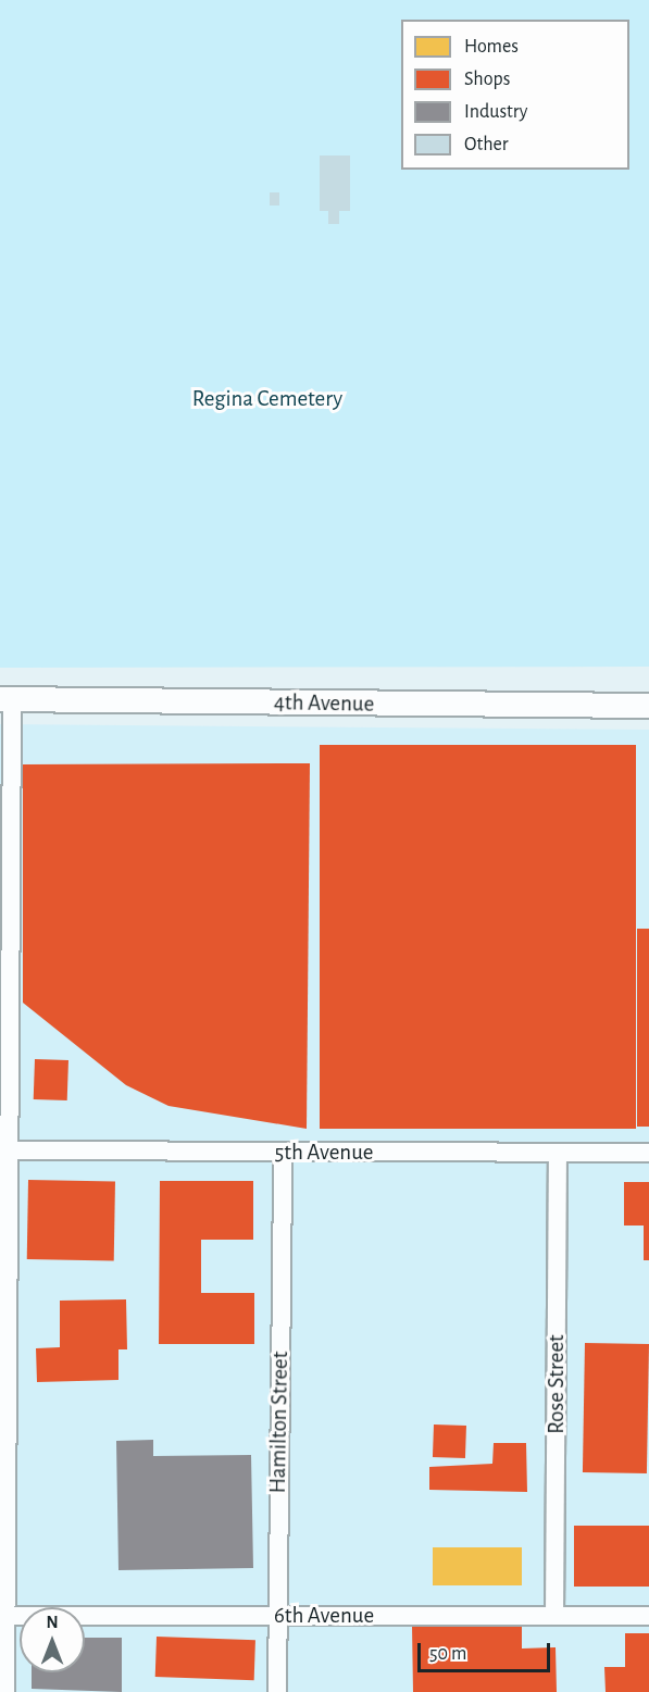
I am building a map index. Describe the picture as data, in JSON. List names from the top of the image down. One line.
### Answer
{"streets":{"main road":["4th Avenue"],"street":["5th Avenue","Rose Street","Hamilton Street","6th Avenue"]},"crossings":[["5th Avenue","Rose Street"],["5th Avenue","Hamilton Street"],["Rose Street","6th Avenue"],["Hamilton Street","6th Avenue"]],"parks":["Regina Cemetery"],"legend":["Homes","Shops","Industry","Other"],"scale_bar":"50 m","north":"top"}
